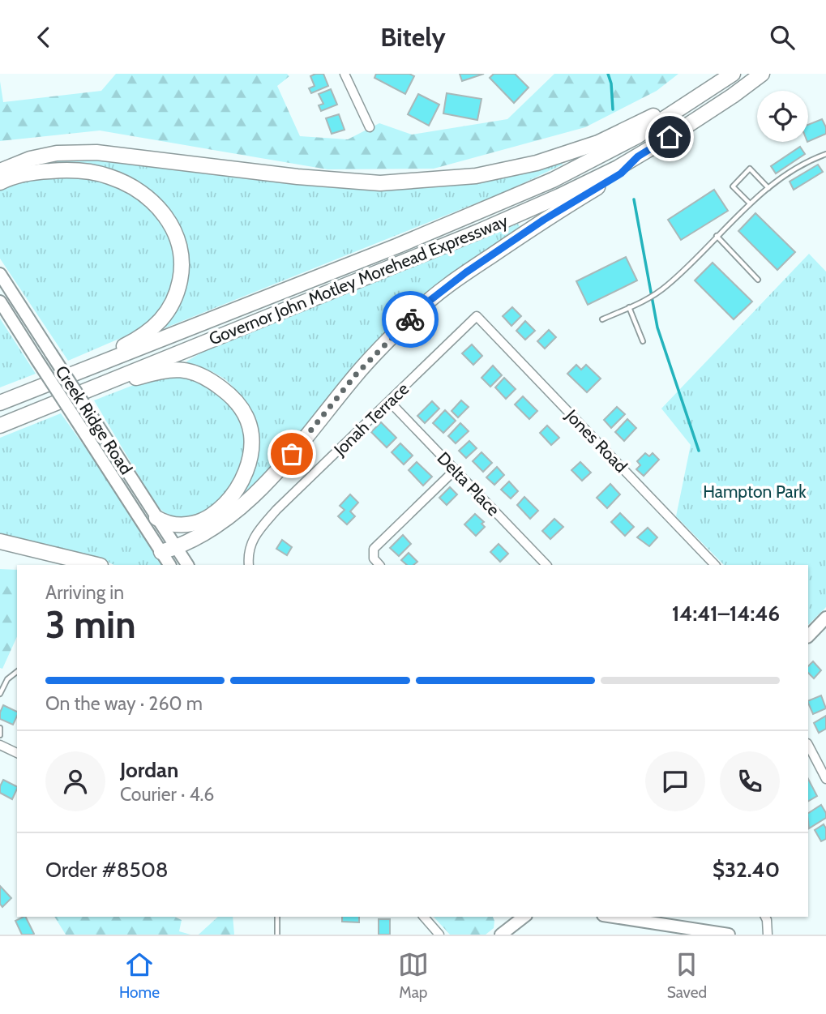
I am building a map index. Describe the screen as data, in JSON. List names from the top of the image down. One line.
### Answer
{"streets":{"highway":["Governor John Motley Morehead Expressway"],"main road":["Creek Ridge Road"],"street":["Jonah Terrace","Jones Road","Delta Place"]},"crossings":[["Jonah Terrace","Jones Road"],["Jonah Terrace","Delta Place"]],"parks":["Hampton Park"],"page":{"header":"Bitely","heading":["3 min","Arriving in","14:41–14:46"],"panel":["Jordan","Courier · 4.6","Order #8508","$32.40"],"bar":"On the way · 260 m","tabs":["Home","Map","Saved"]}}
